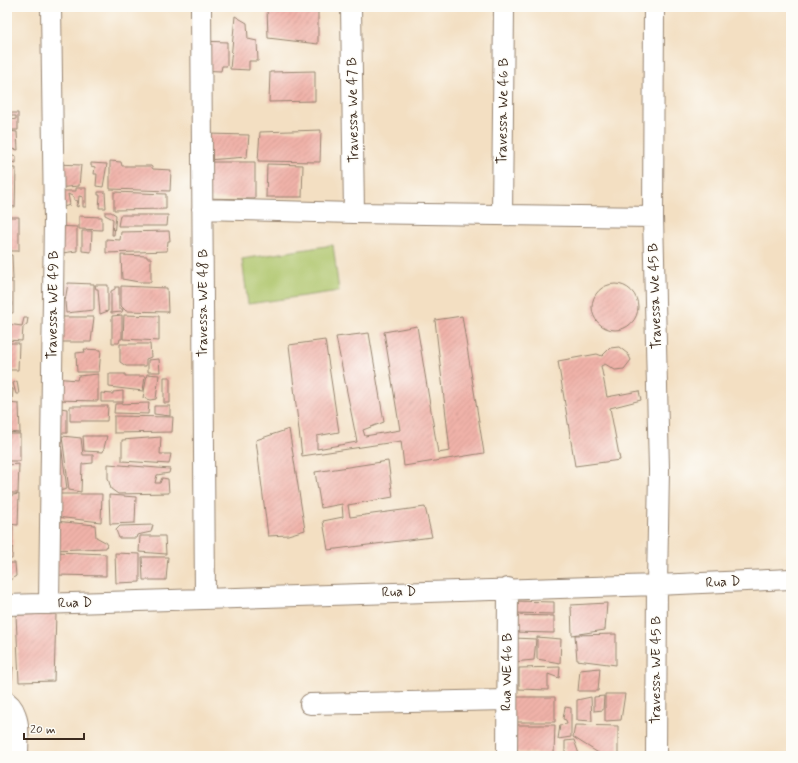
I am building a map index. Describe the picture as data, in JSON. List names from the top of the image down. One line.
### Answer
{"streets":{"street":["Travessa We 47 B","Travessa We 46 B","Travessa We 45 B","Travessa WE 48 B","Travessa WE 49 B","Rua D","Travessa WE 45 B","Rua WE 46 B"]},"crossings":[["Travessa We 45 B","Rua D"],["Travessa We 45 B","Travessa WE 45 B"],["Travessa WE 48 B","Rua D"],["Travessa WE 49 B","Rua D"],["Rua D","Travessa WE 45 B"],["Rua D","Rua WE 46 B"]],"scale_bar":"20 m"}
